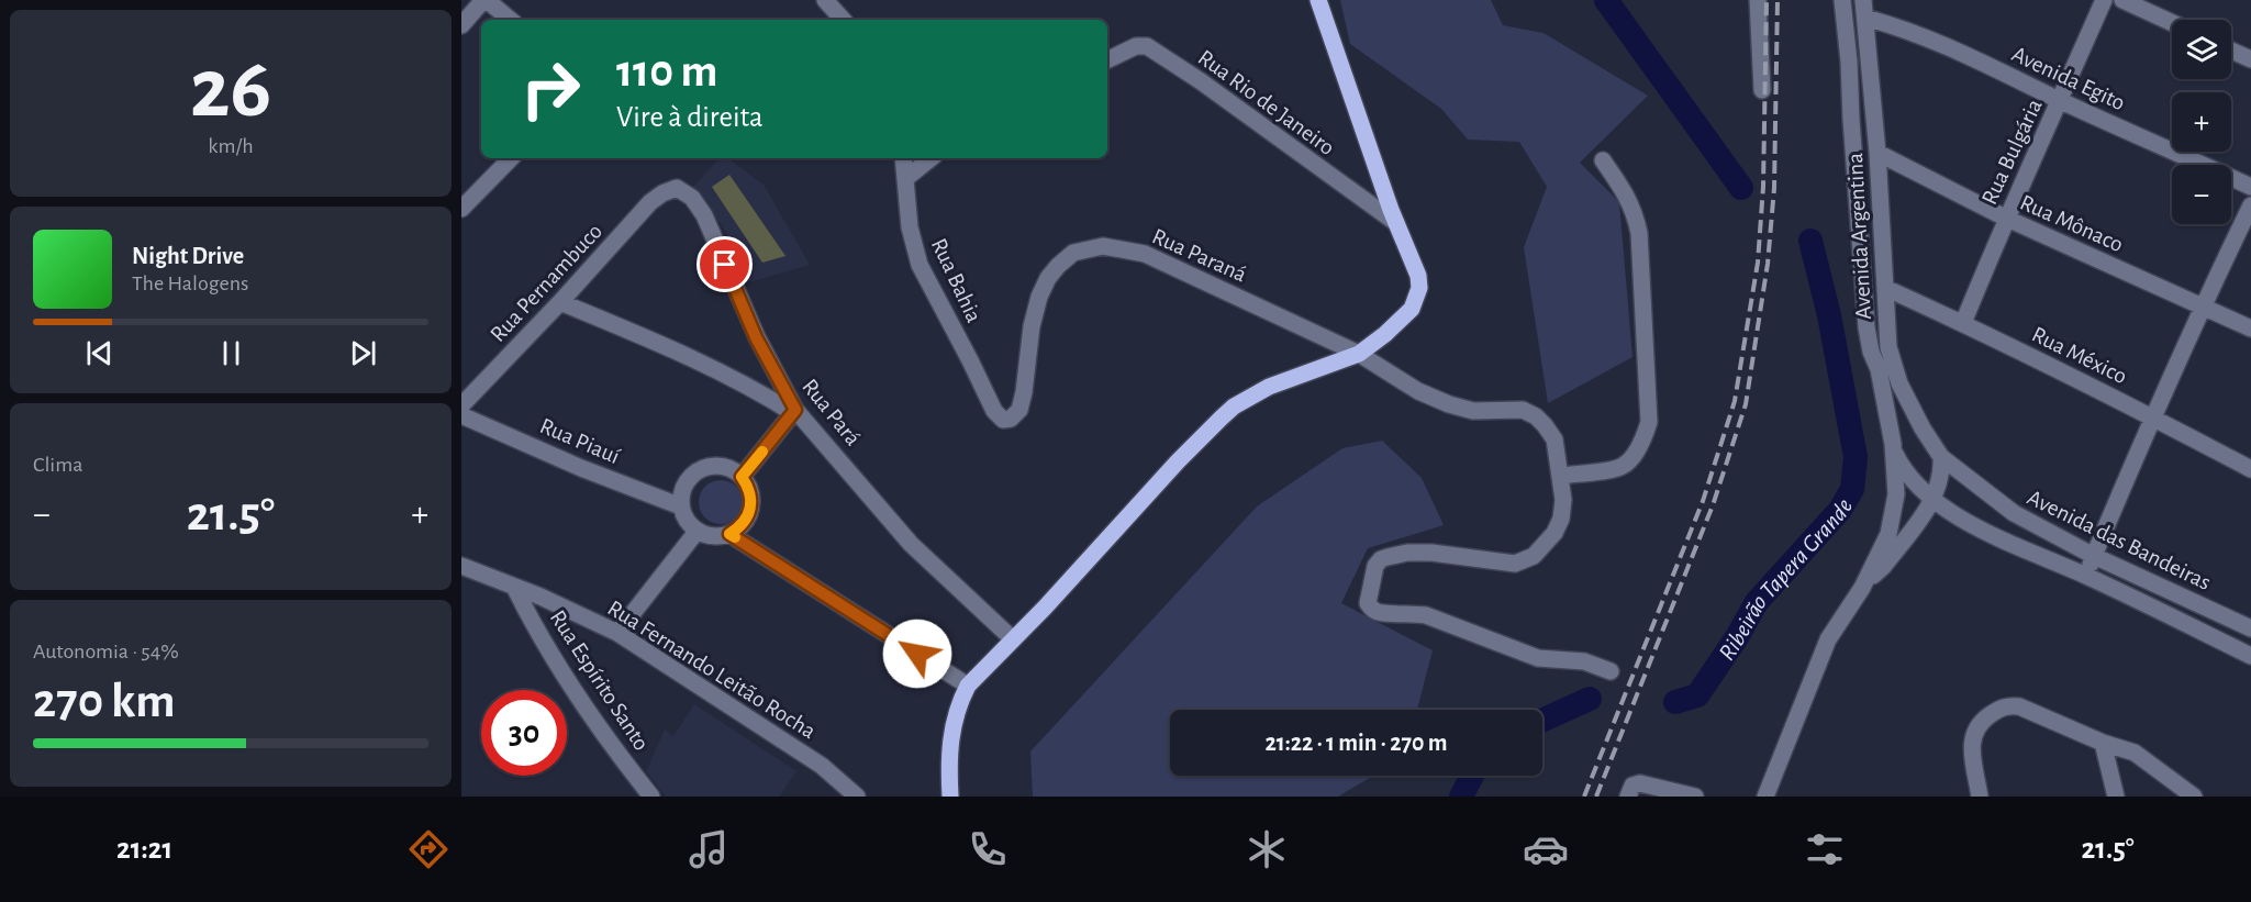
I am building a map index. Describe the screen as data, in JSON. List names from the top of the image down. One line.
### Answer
{"streets":{"street":["Avenida Egito","Rua Rio de Janeiro","Rua Bulgária","Rua Mônaco","Avenida Argentina","Rua Paraná","Rua Bahia","Rua Pernambuco","Rua México","Rua Pará","Rua Piauí","Avenida das Bandeiras","Rua Fernando Leitão Rocha","Rua Espírito Santo"]},"crossings":[["Avenida Egito","Rua Bulgária"],["Avenida Egito","Avenida Argentina"],["Rua Bulgária","Rua Mônaco"],["Rua Bulgária","Rua México"],["Rua Mônaco","Avenida Argentina"],["Avenida Argentina","Rua México"],["Avenida Argentina","Avenida das Bandeiras"],["Rua Paraná","Rua Bahia"],["Rua Pernambuco","Rua Pará"],["Rua Fernando Leitão Rocha","Rua Espírito Santo"]],"water":["Ribeirão Tapera Grande"],"page":{"tile":[["26","km/h"],"Clima",["Autonomia · 54%","270 km"]],"map_buttons":["+","−"],"turn":["110 m","Vire à direita"],"song":["Night Drive","The Halogens"],"heat":["−","21.5°","+"],"limit":"30","trip":"21:22 · 1 min · 270 m","tabs":["21:21","21.5°"]}}
